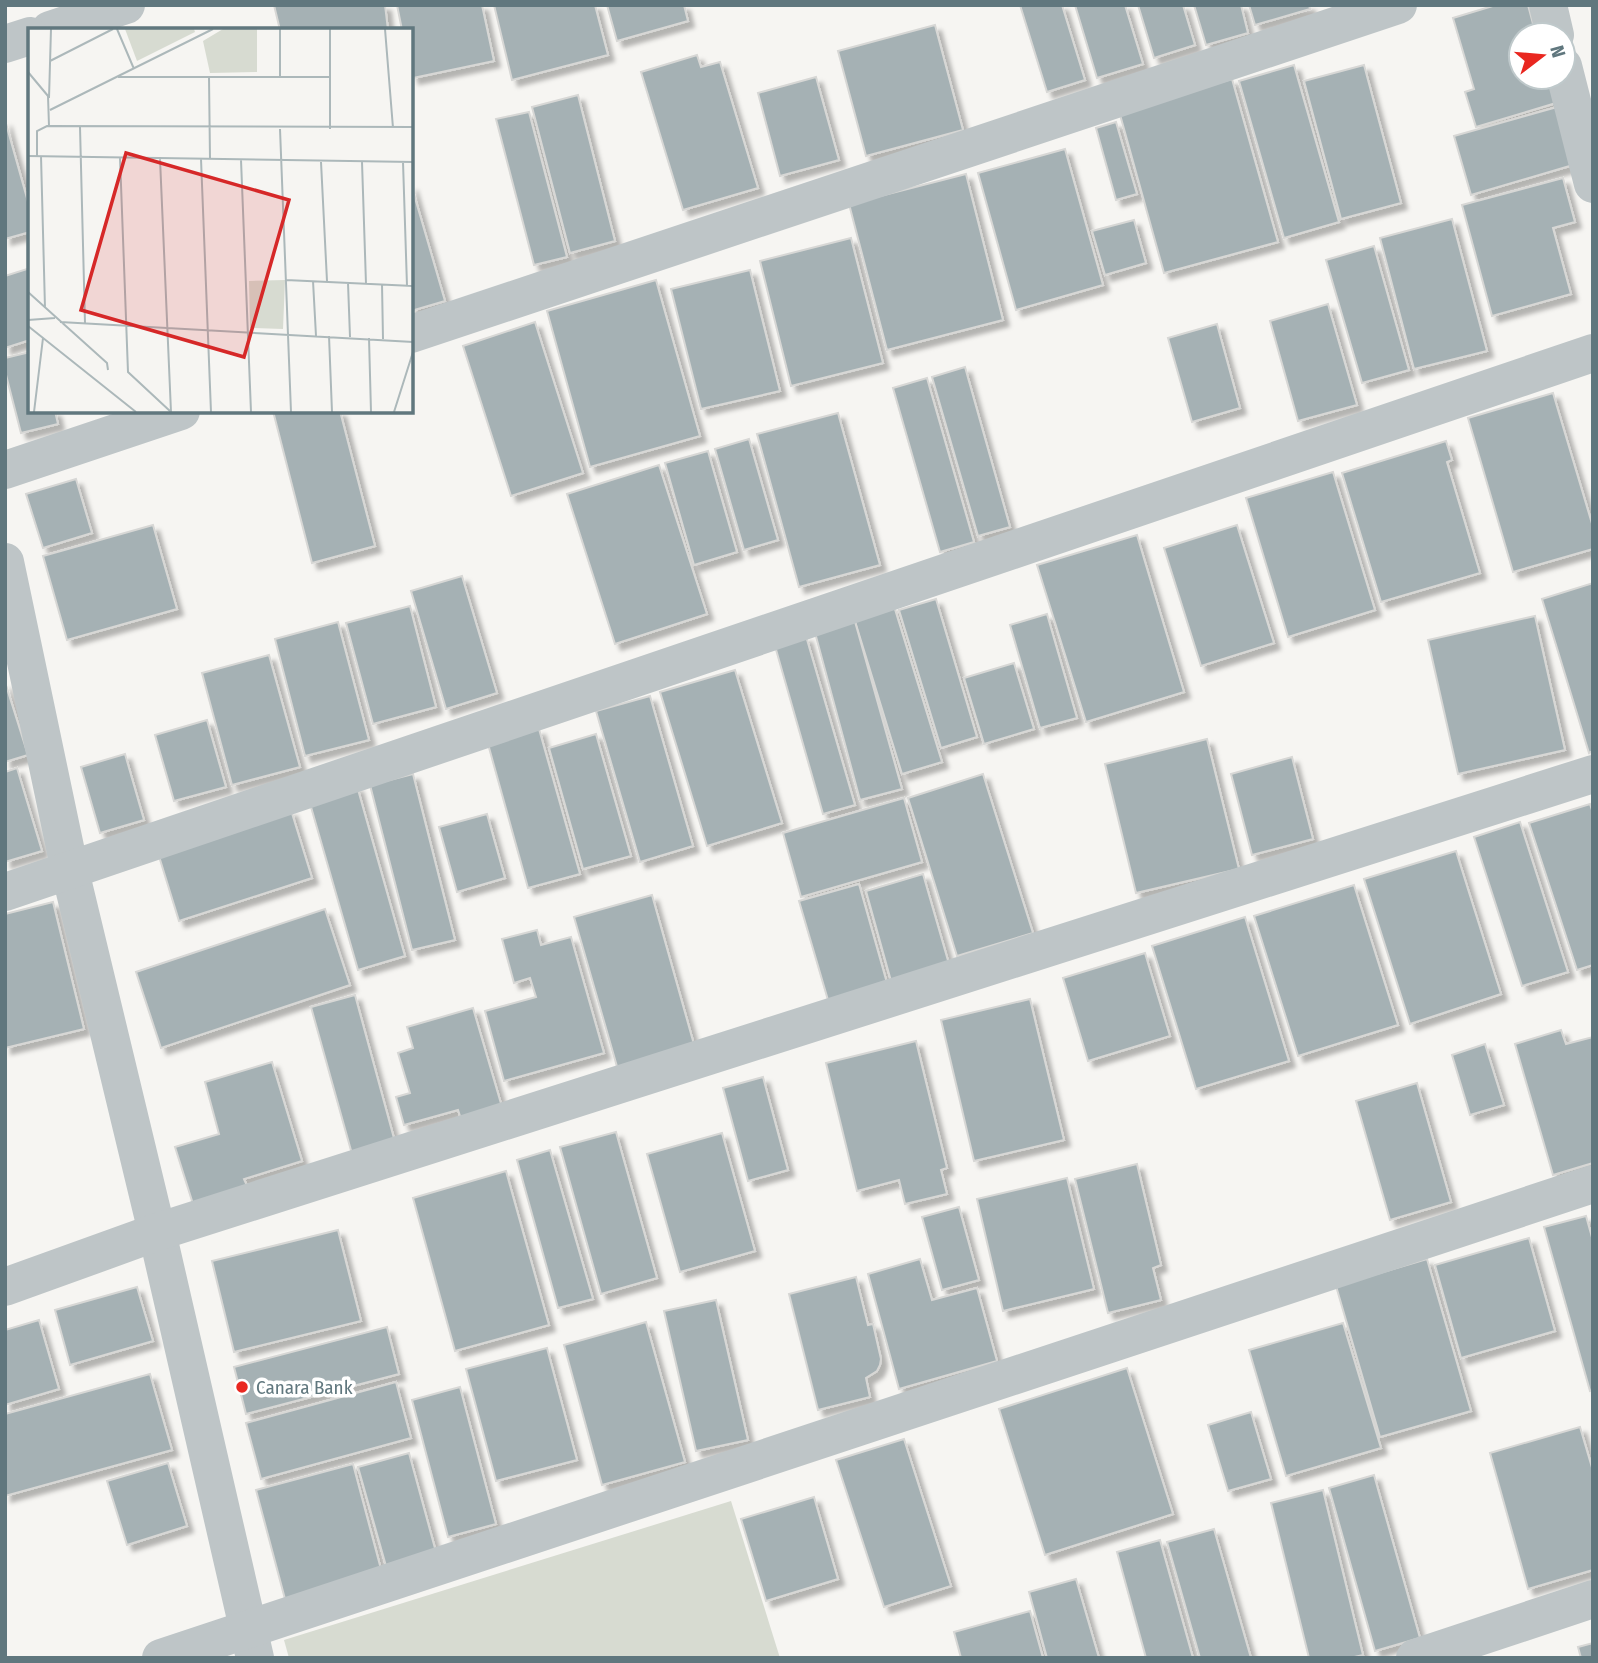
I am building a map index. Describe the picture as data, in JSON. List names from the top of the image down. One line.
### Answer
{"places":["Canara Bank"],"north":"right"}
